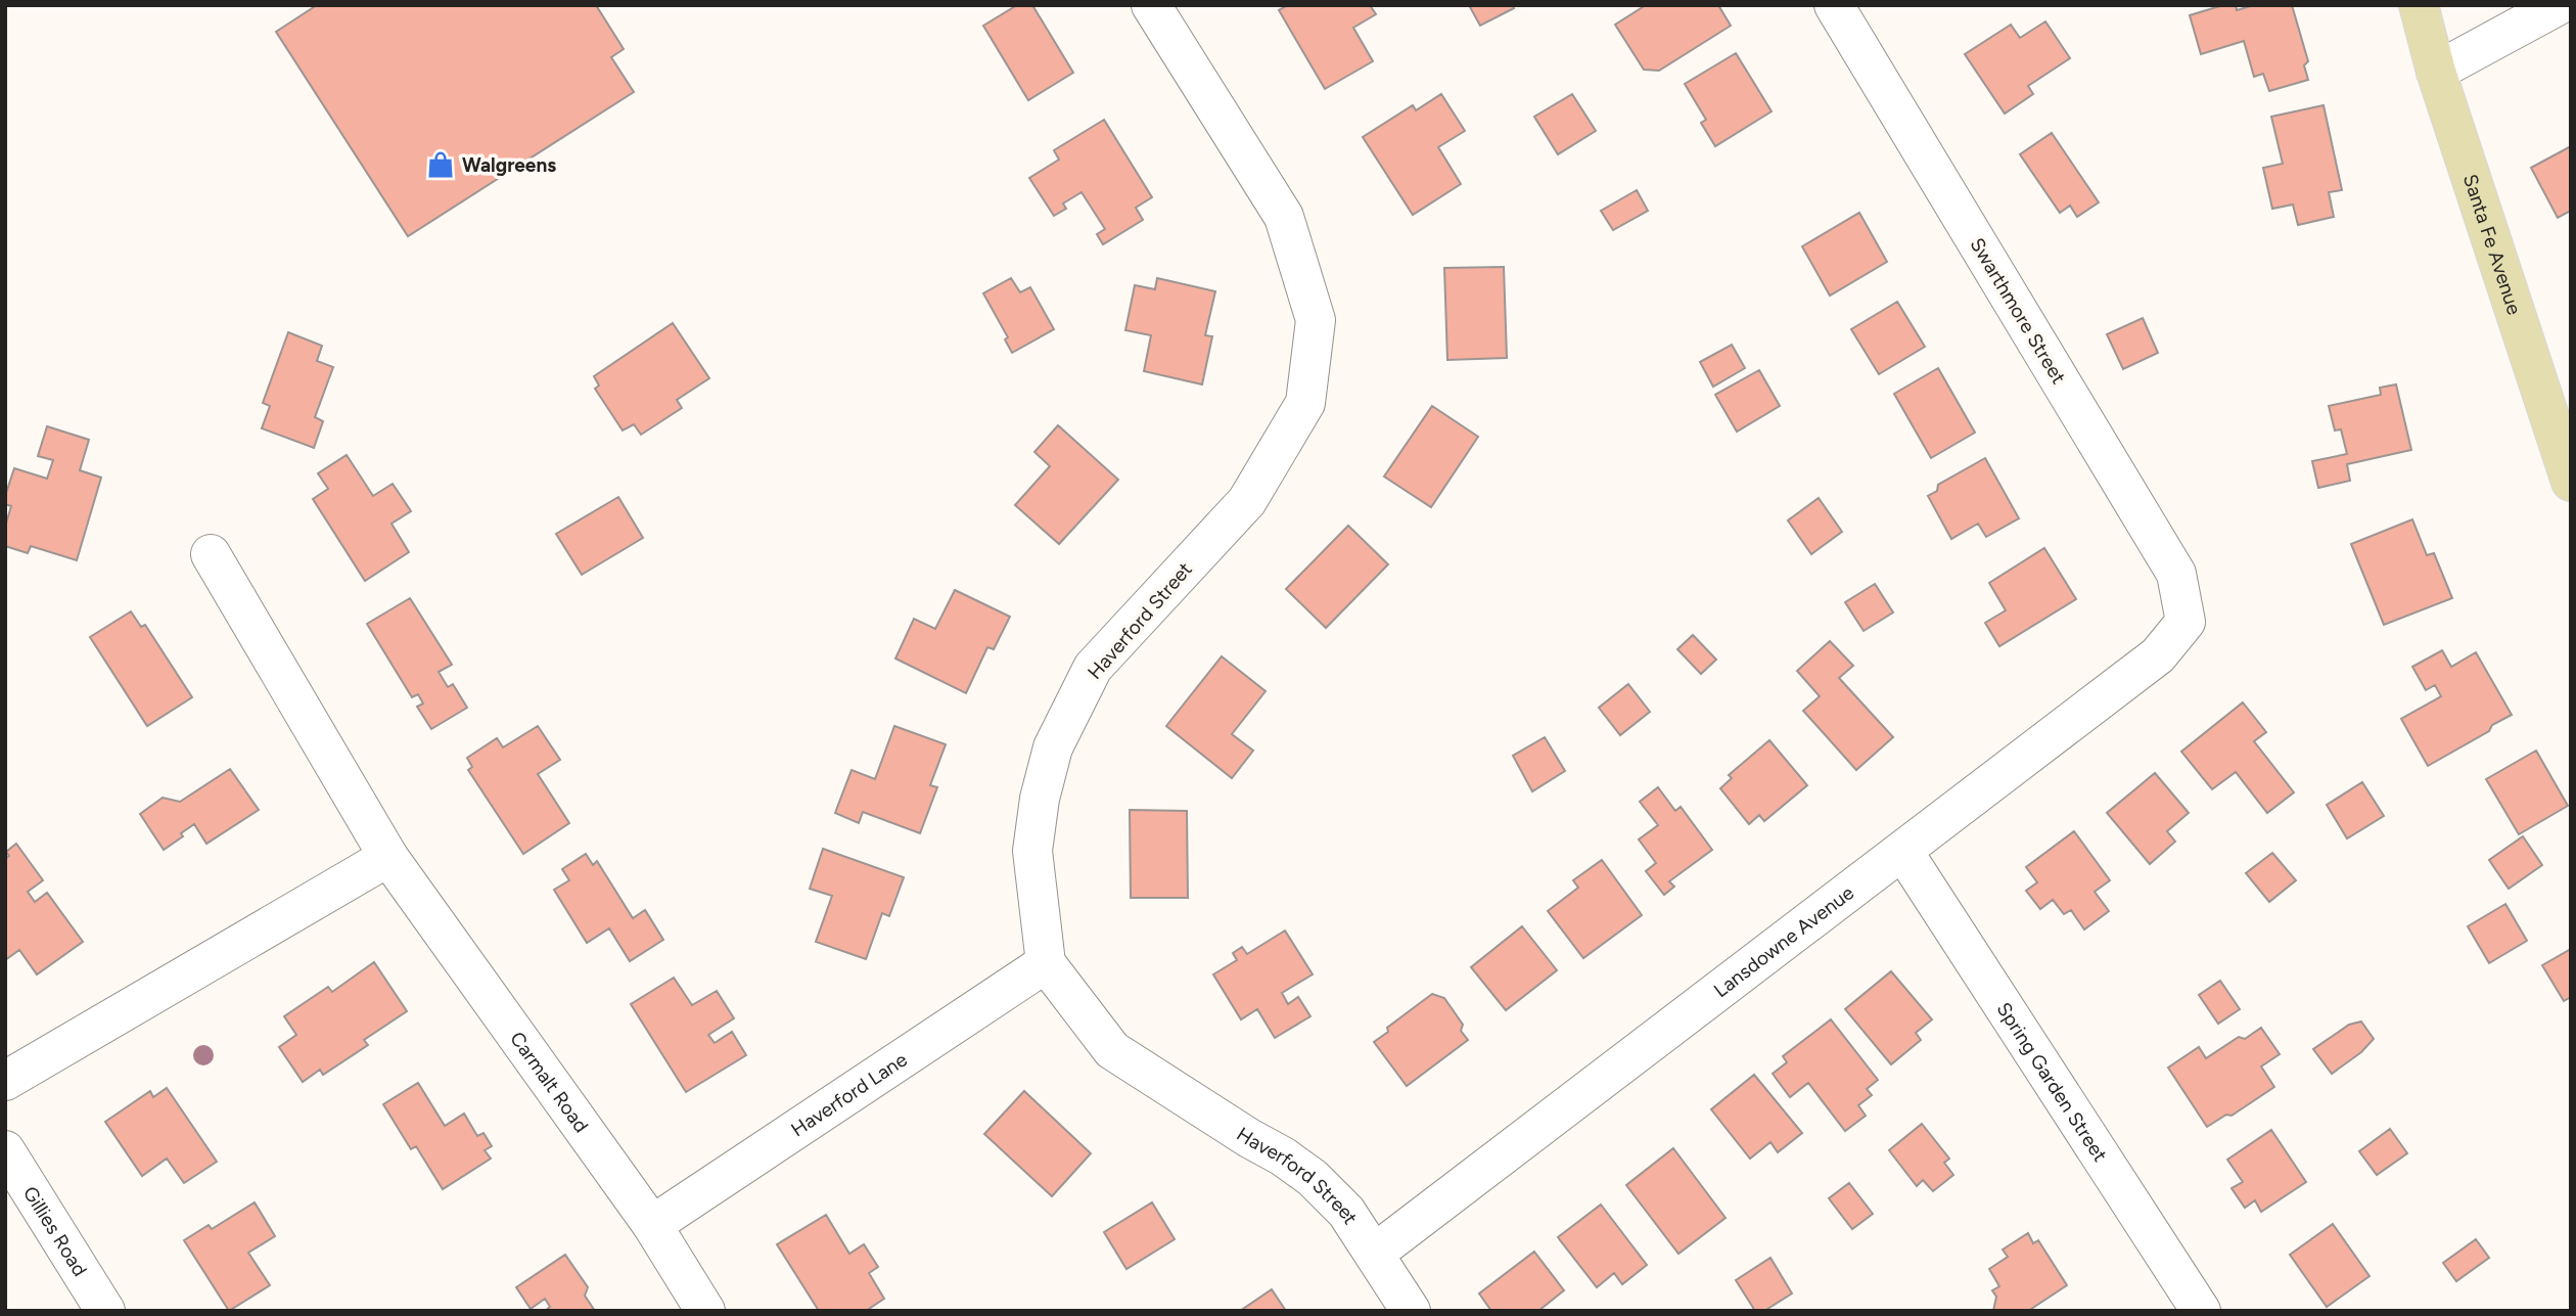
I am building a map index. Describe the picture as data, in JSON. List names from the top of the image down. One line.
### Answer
{"streets":{"main road":["Santa Fe Avenue"],"street":["Swarthmore Street","Haverford Street","Lansdowne Avenue","Carmalt Road","Spring Garden Street","Haverford Lane","Gillies Road"]},"crossings":[["Swarthmore Street","Lansdowne Avenue"],["Haverford Street","Lansdowne Avenue"],["Haverford Street","Haverford Lane"],["Lansdowne Avenue","Spring Garden Street"],["Carmalt Road","Haverford Lane"]],"places":{"shop":["Walgreens"]}}
